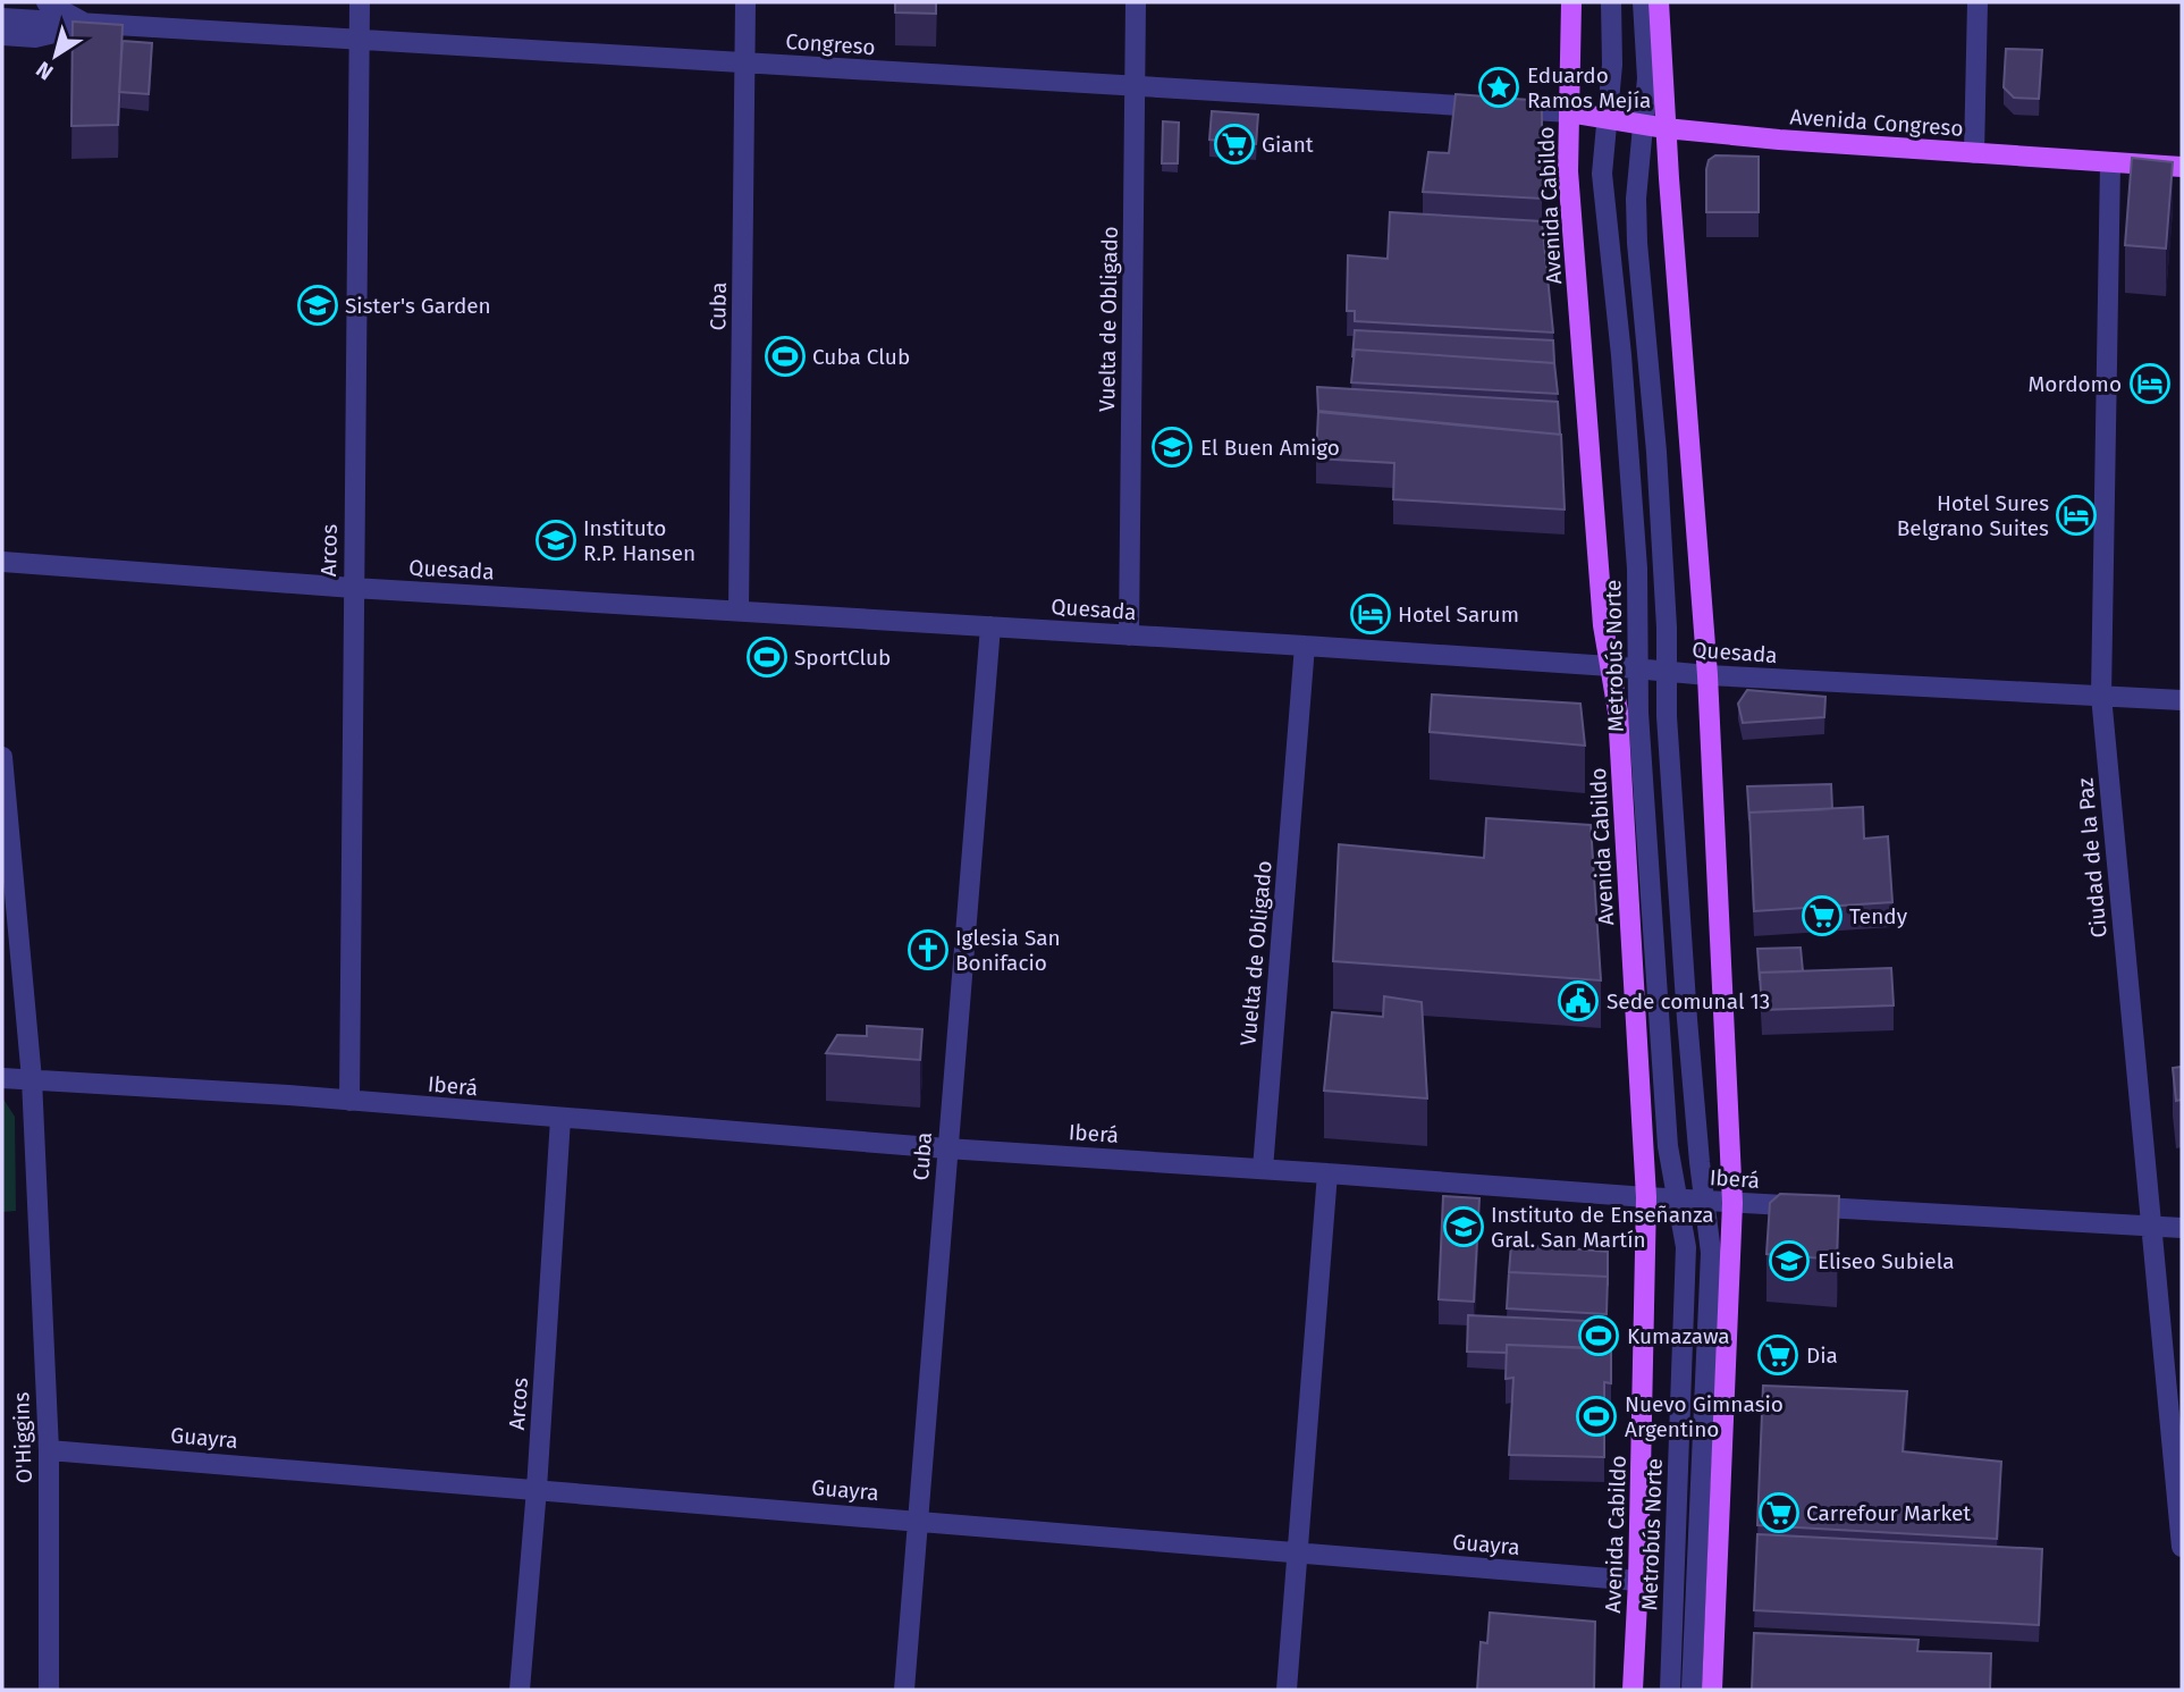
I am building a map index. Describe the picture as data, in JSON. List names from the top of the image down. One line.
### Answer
{"streets":{"main road":["Avenida Congreso","Avenida Cabildo"],"street":["Congreso","Cuba","Vuelta de Obligado","Arcos","Quesada","Metrobús Norte","Ciudad de la Paz","Iberá","O'Higgins","Guayra"]},"crossings":[["Congreso","Avenida Congreso"],["Congreso","Avenida Cabildo"],["Congreso","Cuba"],["Congreso","Vuelta de Obligado"],["Congreso","Arcos"],["Avenida Congreso","Avenida Cabildo"],["Avenida Congreso","Metrobús Norte"],["Avenida Congreso","Ciudad de la Paz"],["Avenida Cabildo","Quesada"],["Avenida Cabildo","Iberá"],["Avenida Cabildo","Guayra"],["Cuba","Quesada"],["Cuba","Iberá"],["Cuba","Guayra"],["Vuelta de Obligado","Quesada"],["Vuelta de Obligado","Iberá"],["Arcos","Quesada"],["Arcos","Iberá"],["Arcos","Guayra"],["Quesada","Metrobús Norte"],["Quesada","Ciudad de la Paz"],["Metrobús Norte","Iberá"],["Ciudad de la Paz","Iberá"],["Iberá","O'Higgins"],["O'Higgins","Guayra"]],"places":{"place":["Eduardo Ramos Mejía"],"supermarket":["Giant","Tendy","Dia","Carrefour Market"],"school or university":["Sister's Garden","El Buen Amigo","Instituto R.P. Hansen","Instituto de Enseñanza Gral. San Martín","Eliseo Subiela"],"sports":["Cuba Club","SportClub","Kumazawa","Nuevo Gimnasio Argentino"],"hotel":["Mordomo","Hotel Sures Belgrano Suites","Hotel Sarum"],"church":["Iglesia San Bonifacio"],"public building":["Sede comunal 13"]},"north":"bottom left"}
